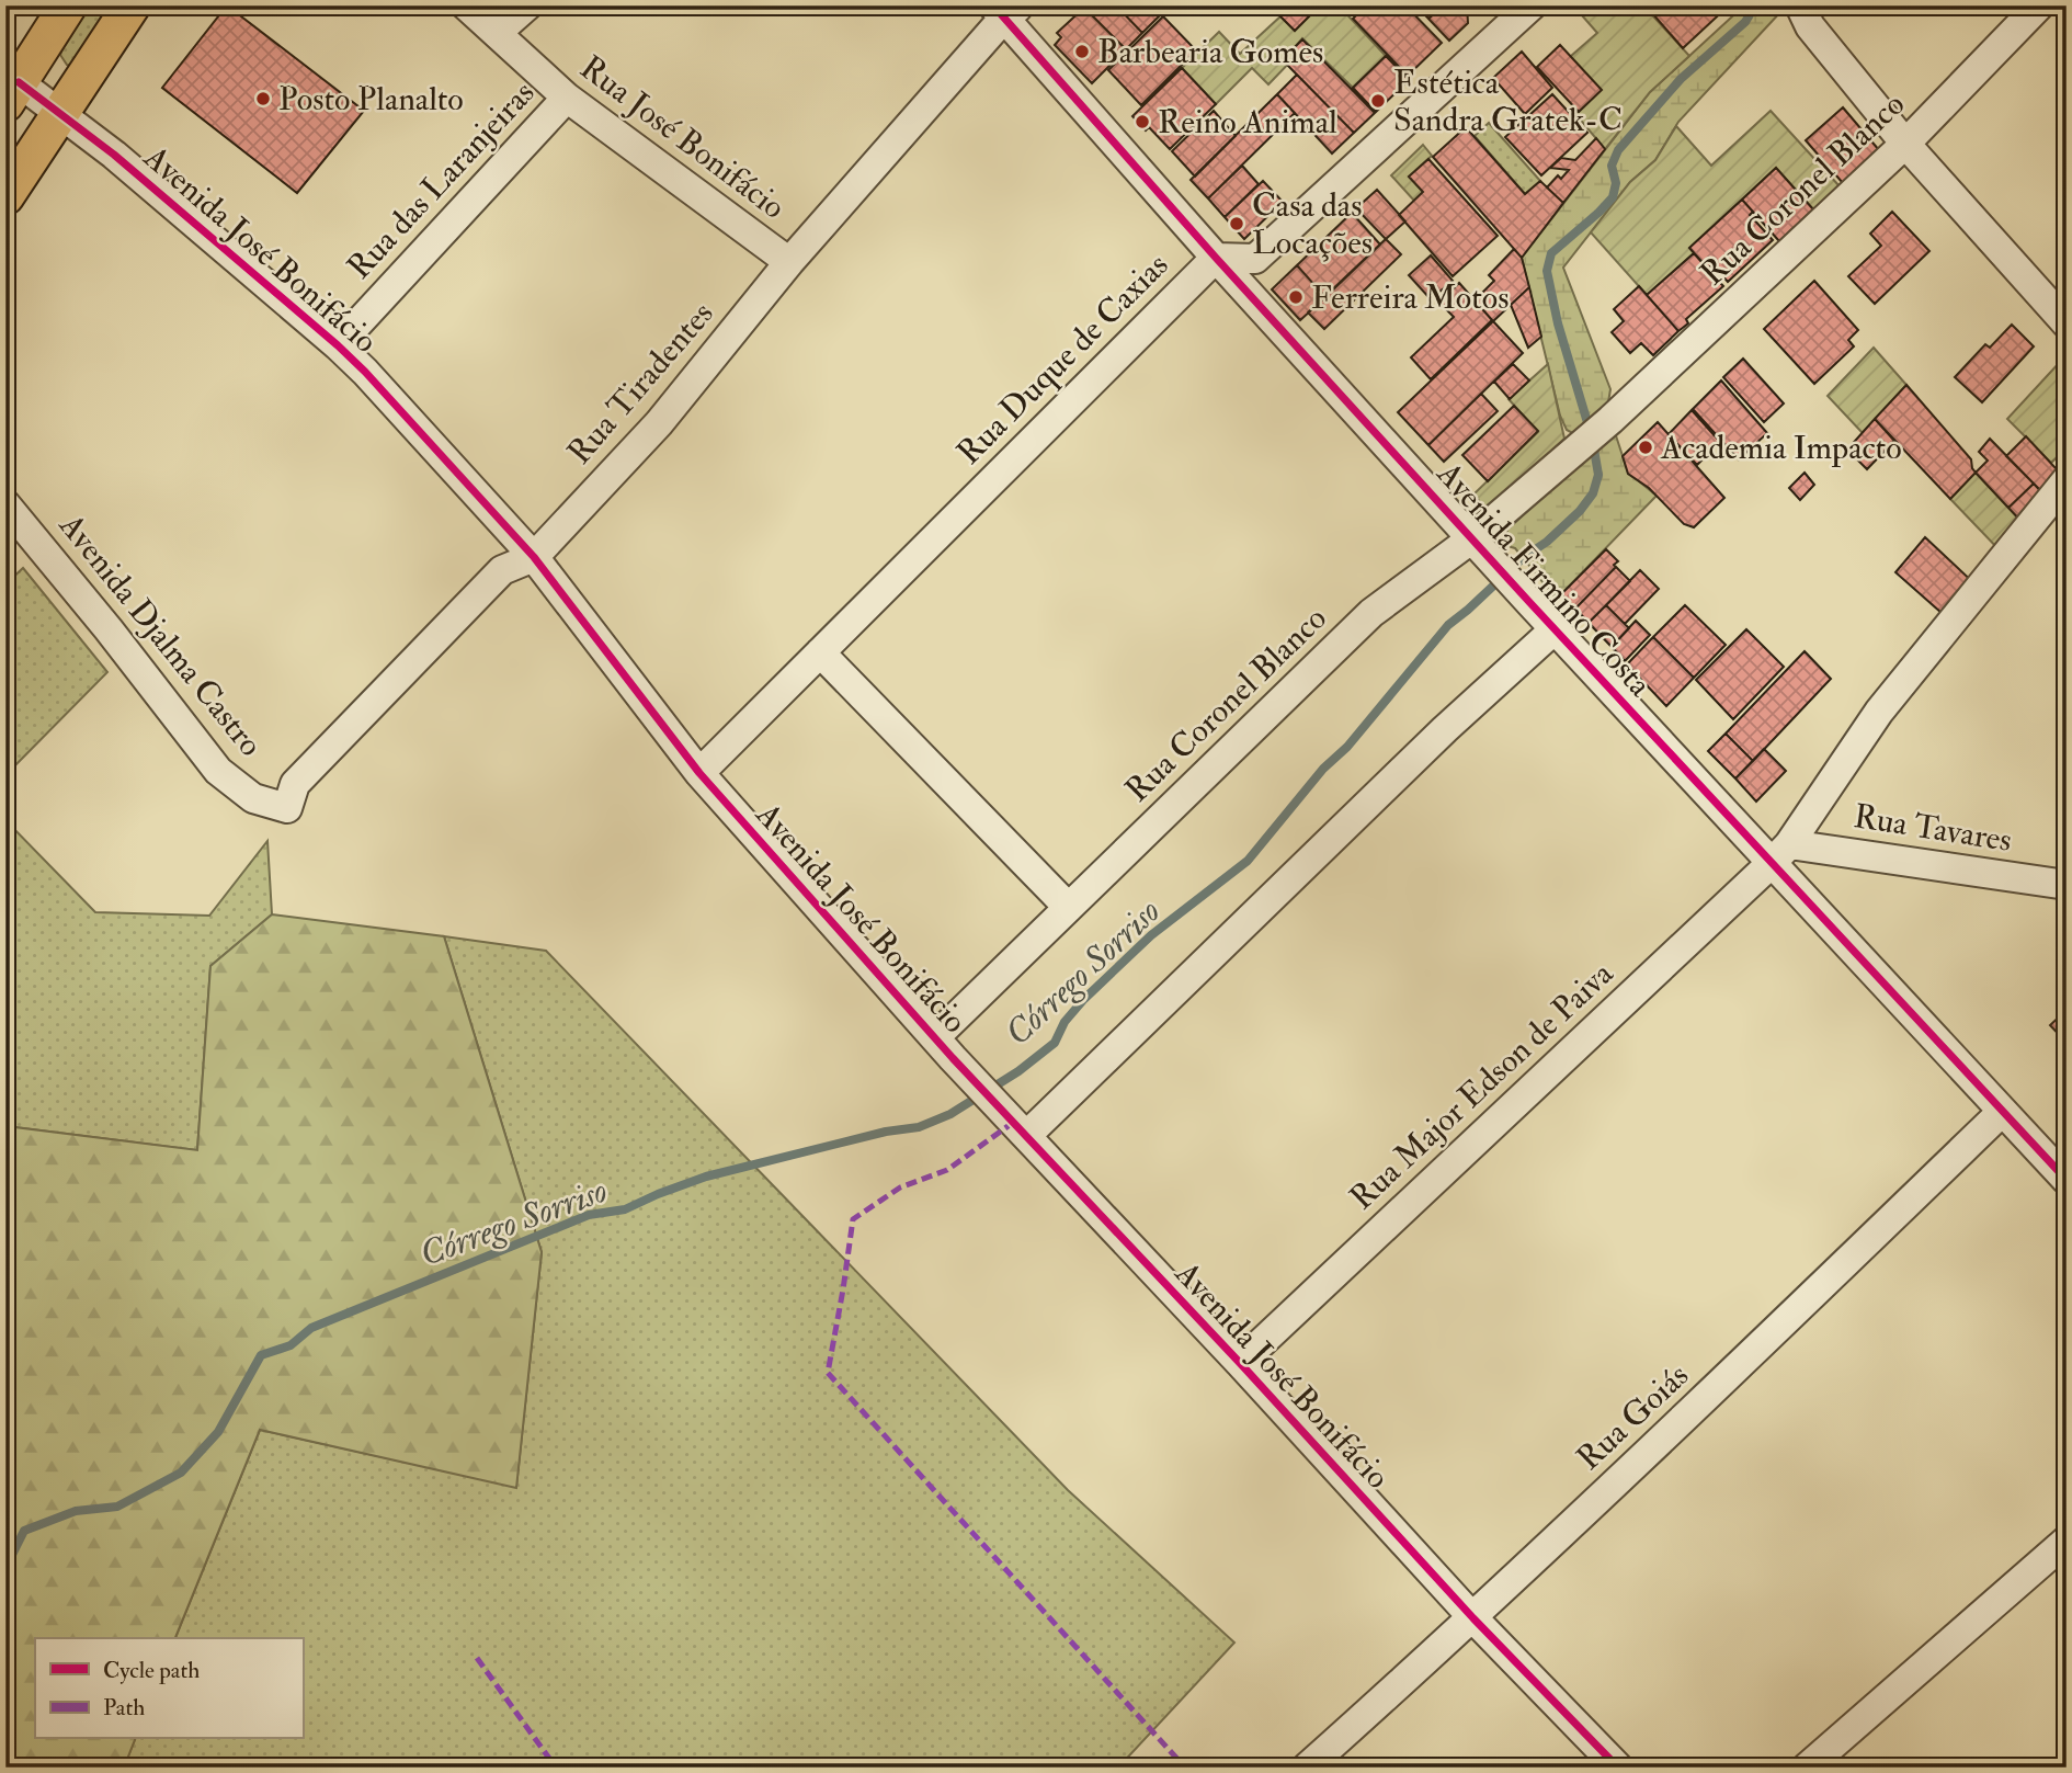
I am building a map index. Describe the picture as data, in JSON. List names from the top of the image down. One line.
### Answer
{"streets":{"street":["Rua José Bonifácio","Rua das Laranjeiras","Rua Coronel Blanco","Avenida José Bonifácio","Rua Duque de Caxias","Rua Tiradentes","Avenida Firmino Costa","Avenida Djalma Castro","Rua Tavares","Rua Major Edson de Paiva","Rua Goiás"]},"crossings":[["Rua José Bonifácio","Rua das Laranjeiras"],["Rua José Bonifácio","Rua Tiradentes"],["Rua das Laranjeiras","Avenida José Bonifácio"],["Rua Coronel Blanco","Avenida José Bonifácio"],["Rua Coronel Blanco","Avenida Firmino Costa"],["Avenida José Bonifácio","Rua Duque de Caxias"],["Avenida José Bonifácio","Rua Tiradentes"],["Avenida José Bonifácio","Rua Major Edson de Paiva"],["Avenida José Bonifácio","Rua Goiás"],["Rua Duque de Caxias","Avenida Firmino Costa"],["Rua Tiradentes","Avenida Firmino Costa"],["Rua Tiradentes","Avenida Djalma Castro"],["Avenida Firmino Costa","Rua Tavares"],["Avenida Firmino Costa","Rua Major Edson de Paiva"],["Avenida Firmino Costa","Rua Goiás"],["Rua Tavares","Rua Major Edson de Paiva"]],"water":["Córrego Sorriso"],"places":["Barbearia Gomes","Posto Planalto","Estética Sandra Gratek-C","Reino Animal","Casa das Locações","Ferreira Motos","Academia Impacto"],"legend":["Cycle path","Path"]}
